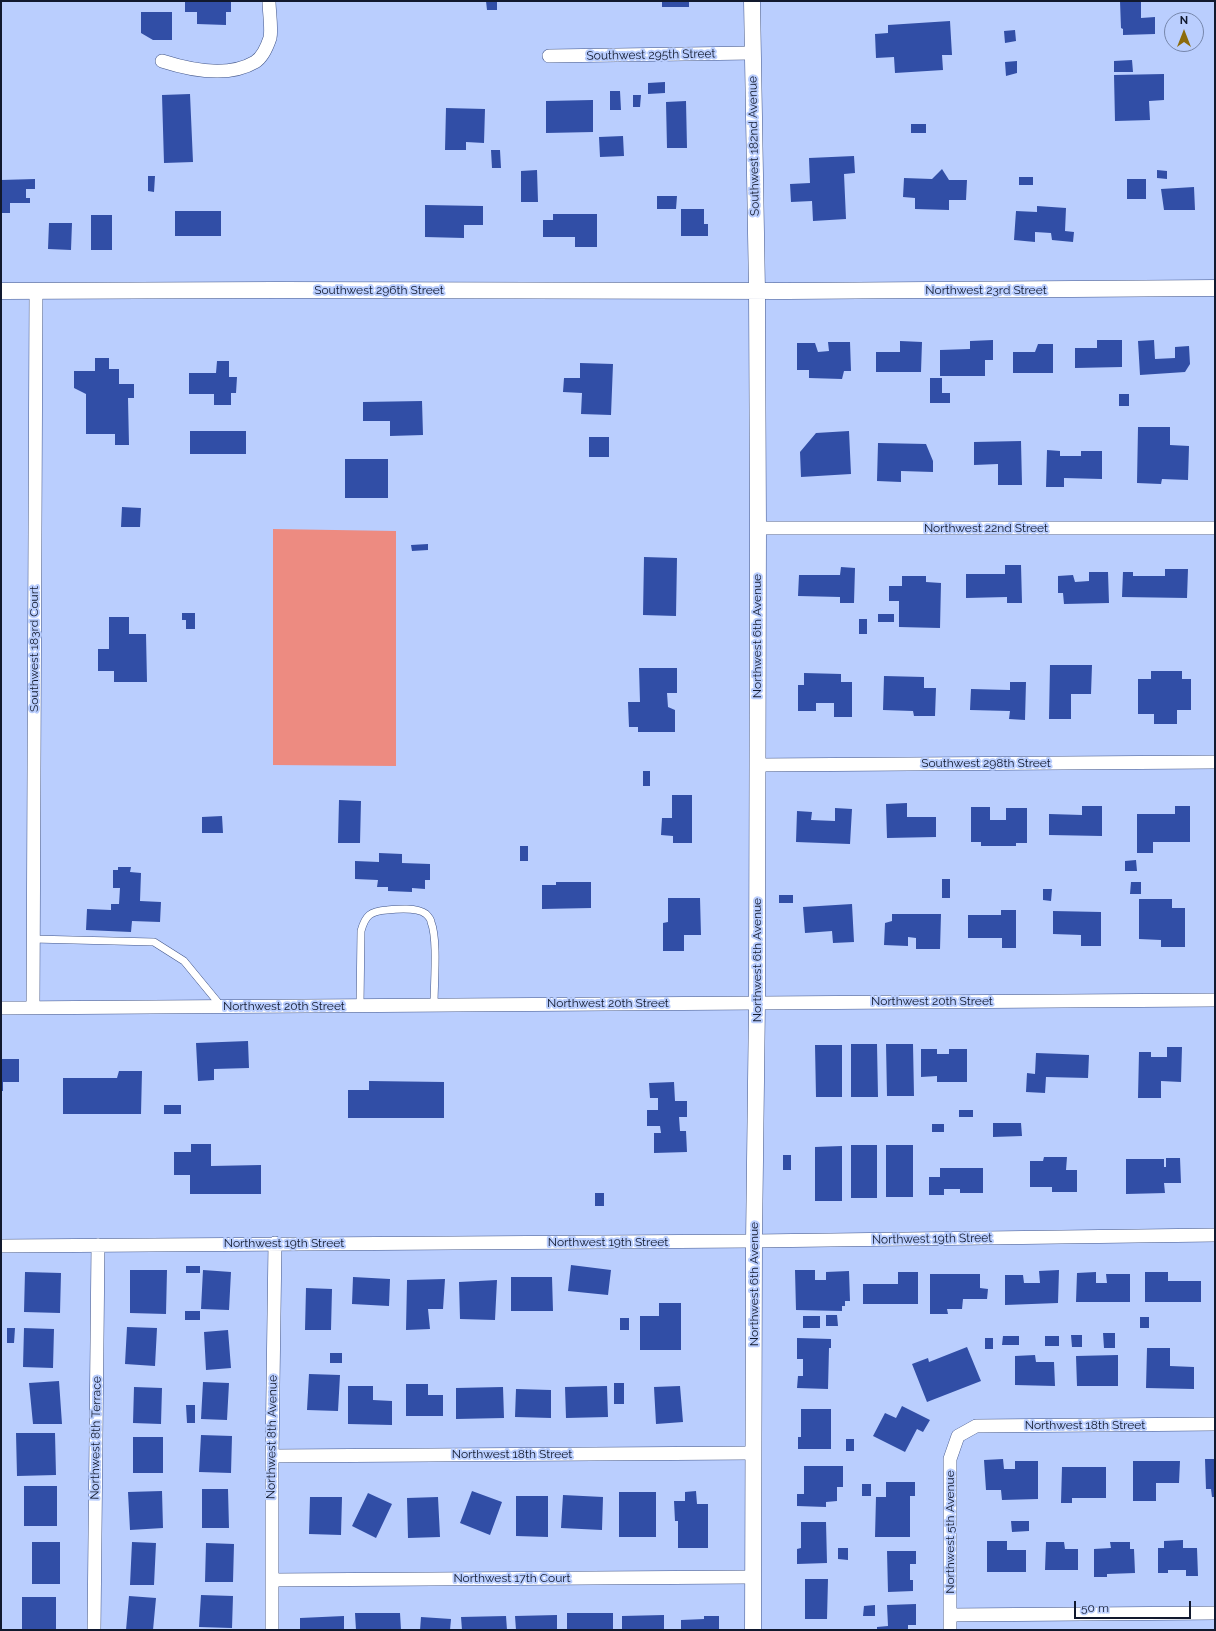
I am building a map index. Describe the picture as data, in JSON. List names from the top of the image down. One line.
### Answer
{"streets":{"street":["Southwest 295th Street","Southwest 182nd Avenue","Southwest 296th Street","Northwest 23rd Street","Northwest 22nd Street","Northwest 6th Avenue","Southwest 183rd Court","Southwest 298th Street","Northwest 20th Street","Northwest 19th Street","Northwest 18th Street","Northwest 8th Avenue","Northwest 8th Terrace","Northwest 5th Avenue","Northwest 17th Court"]},"crossings":[["Southwest 295th Street","Southwest 182nd Avenue"],["Southwest 182nd Avenue","Southwest 296th Street"],["Southwest 182nd Avenue","Northwest 23rd Street"],["Southwest 182nd Avenue","Northwest 6th Avenue"],["Southwest 296th Street","Northwest 23rd Street"],["Southwest 296th Street","Northwest 6th Avenue"],["Southwest 296th Street","Southwest 183rd Court"],["Northwest 23rd Street","Northwest 6th Avenue"],["Northwest 22nd Street","Northwest 6th Avenue"],["Northwest 6th Avenue","Southwest 298th Street"],["Northwest 6th Avenue","Northwest 20th Street"],["Northwest 6th Avenue","Northwest 19th Street"],["Northwest 6th Avenue","Northwest 18th Street"],["Northwest 6th Avenue","Northwest 17th Court"],["Southwest 183rd Court","Northwest 20th Street"],["Northwest 19th Street","Northwest 8th Avenue"],["Northwest 19th Street","Northwest 8th Terrace"],["Northwest 18th Street","Northwest 8th Avenue"],["Northwest 18th Street","Northwest 5th Avenue"],["Northwest 8th Avenue","Northwest 17th Court"]],"scale_bar":"50 m","north":"top"}
